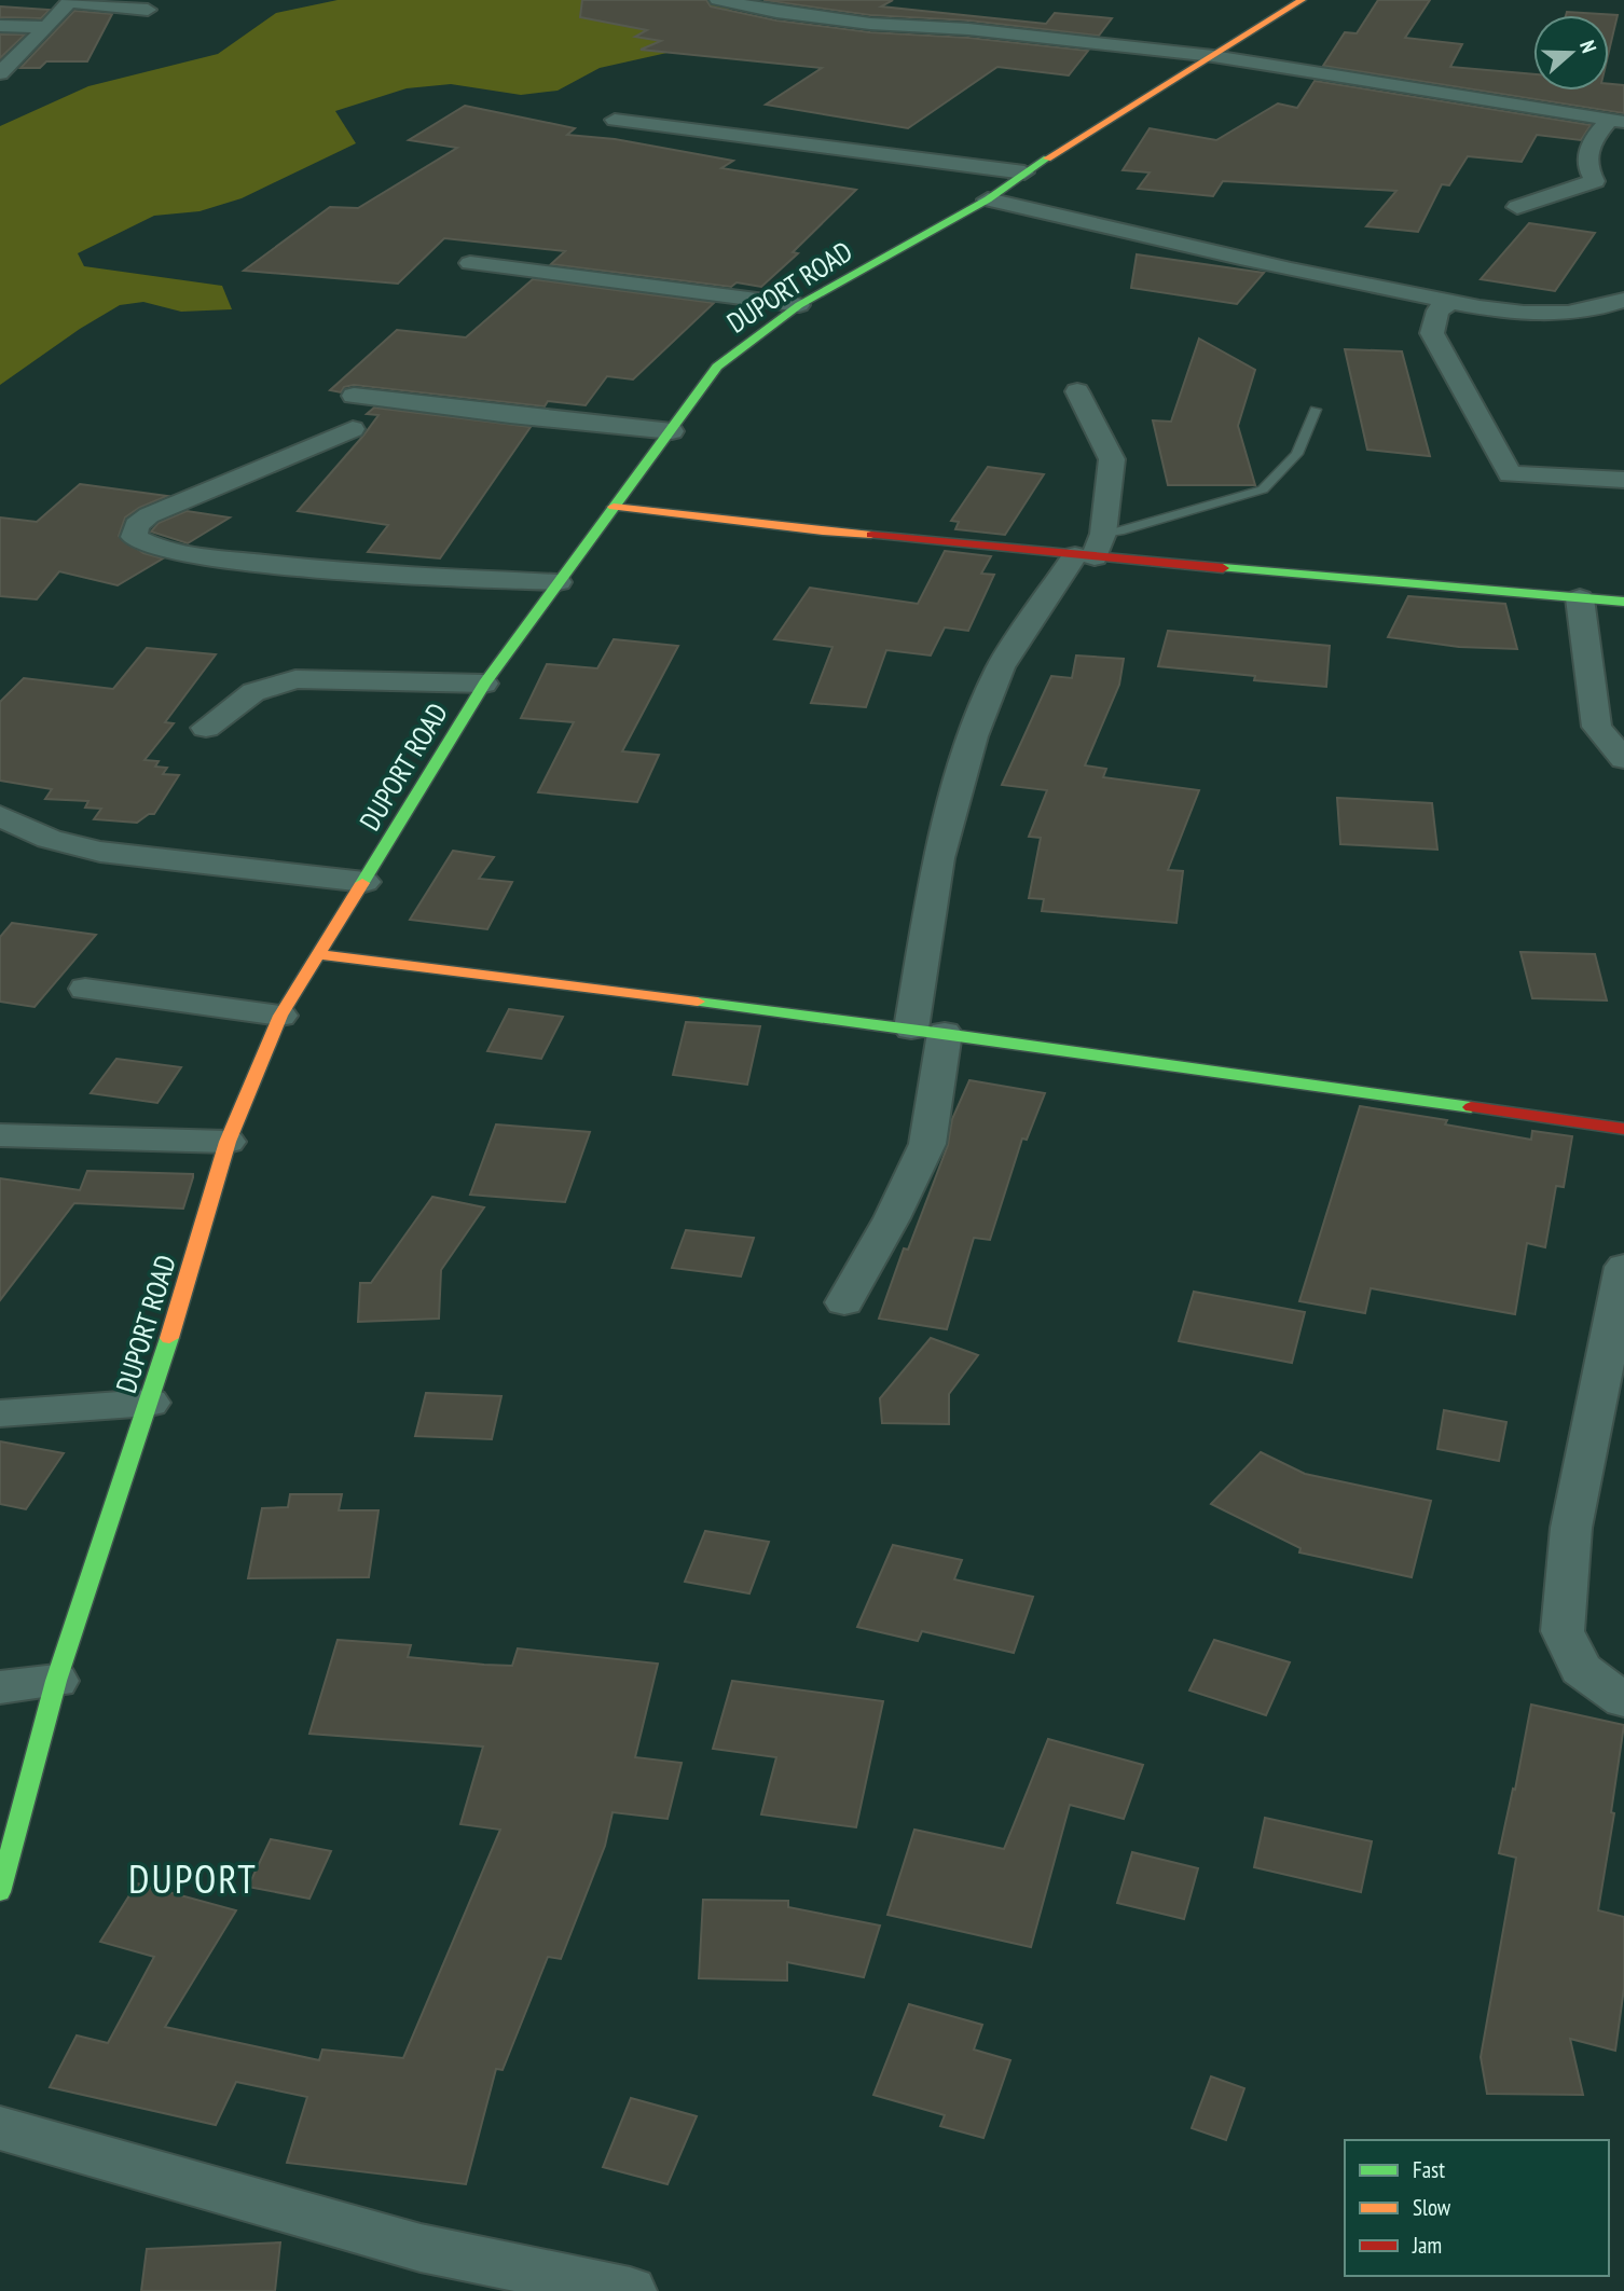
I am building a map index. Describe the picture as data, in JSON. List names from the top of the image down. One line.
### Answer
{"streets":{"street":["DUPORT ROAD"]},"districts":["DUPORT"],"legend":["Fast","Slow","Jam"],"north":"right"}
